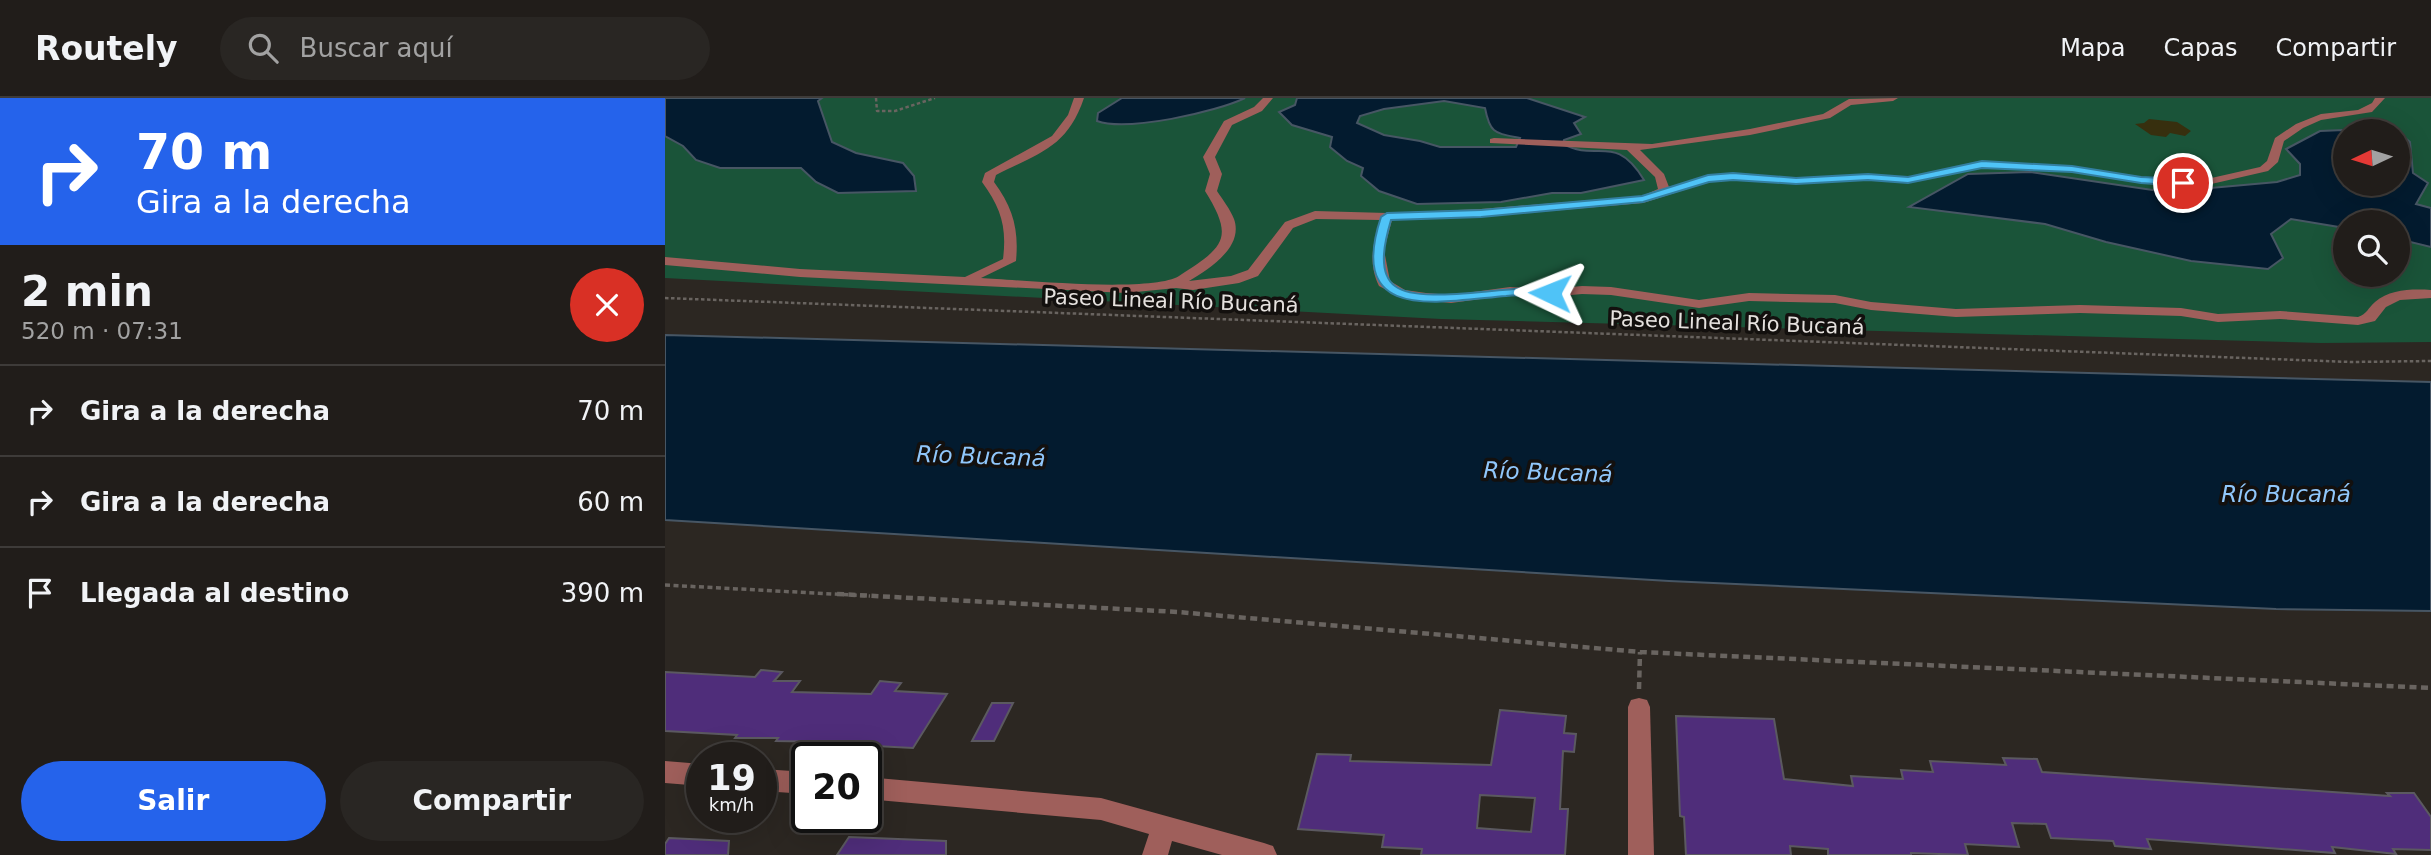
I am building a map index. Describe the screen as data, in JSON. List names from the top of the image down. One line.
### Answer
{"streets":{"path":["Paseo Lineal Río Bucaná"]},"water":["Río Bucaná"],"north":"left","page":{"header":"Routely","search":"Buscar aquí","nav":["Mapa","Capas","Compartir"],"turn":["70 m","Gira a la derecha"],"heading":["2 min","520 m · 07:31"],"list":[{"name":"Gira a la derecha","value":"70 m"},{"name":"Gira a la derecha","value":"60 m"},{"name":"Llegada al destino","value":"390 m"}],"speed":"19 km/h","limit":"20","buttons":["Salir","Compartir"]}}
